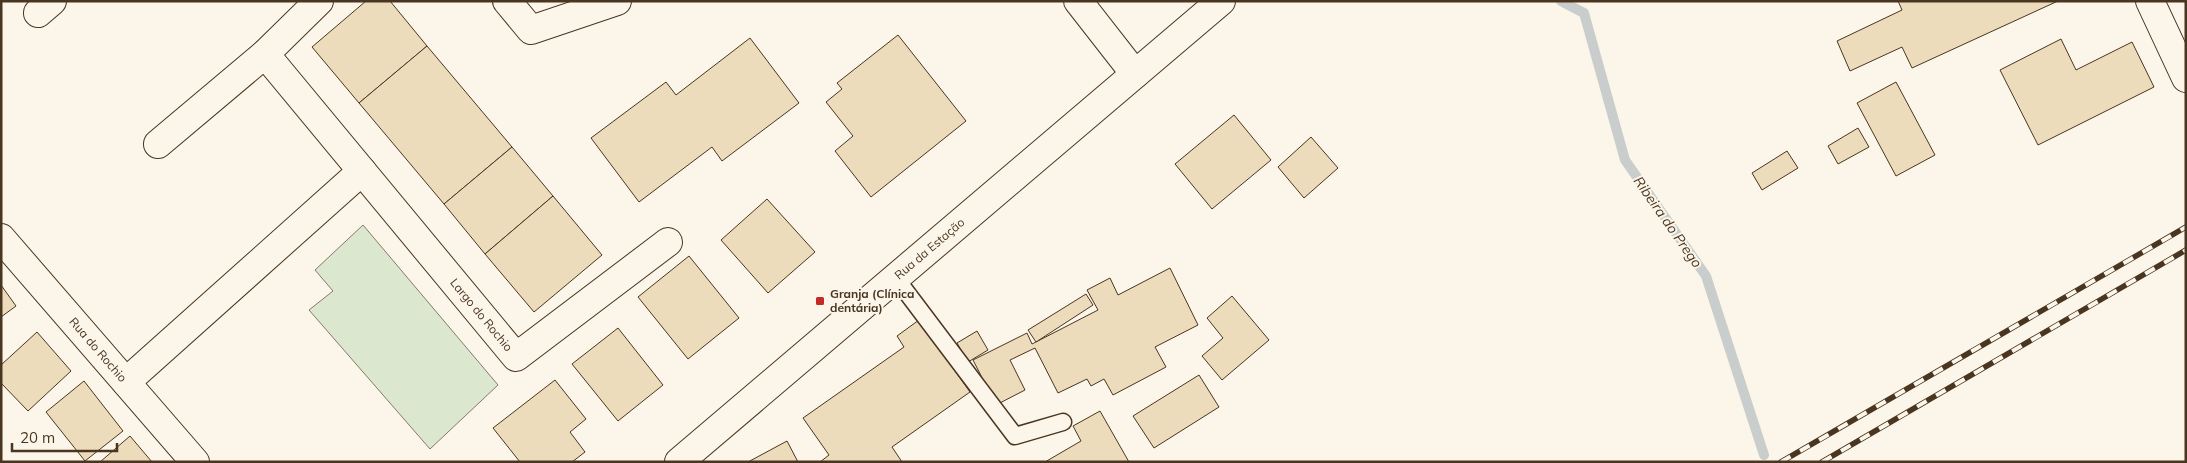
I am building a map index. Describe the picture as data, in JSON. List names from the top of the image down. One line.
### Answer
{"streets":{"street":["Rua da Estação","Largo do Rochio","Rua do Rochio"]},"water":["Ribeira do Prego"],"places":{"transit":["Granja (Clínica dentária)"]},"scale_bar":"20 m"}
